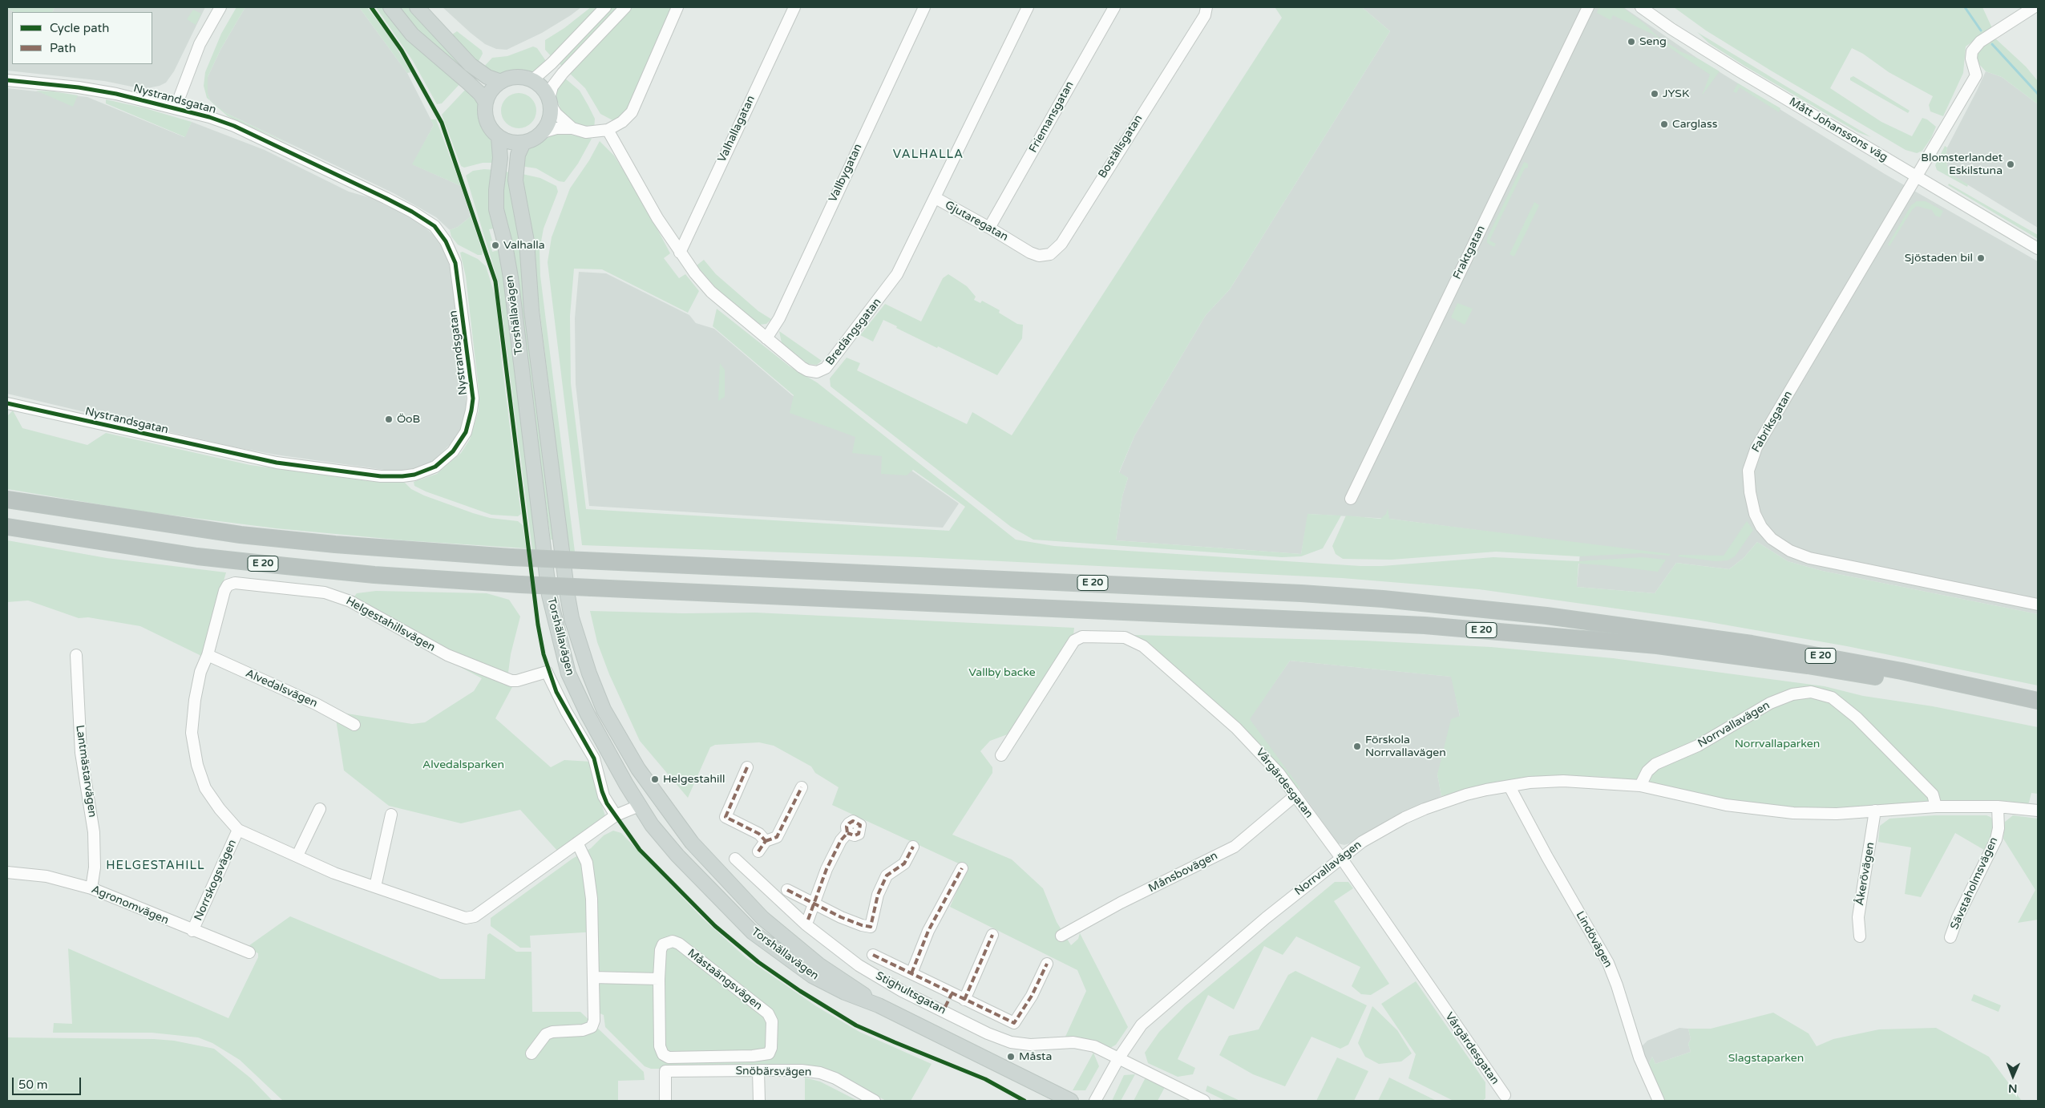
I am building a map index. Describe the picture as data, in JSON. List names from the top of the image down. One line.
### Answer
{"streets":{"highway":["E 20"],"main road":["Torshällavägen"],"street":["Nystrandsgatan","Friemansgatan","Valhallagatan","Mått Johanssons väg","Boställsgatan","Vallbygatan","Gjutaregatan","Fraktgatan","Bredängsgatan","Fabriksgatan","Helgestahillsvägen","Alvedalsvägen","Norrvallavägen","Lantmästarvägen","Vårgärdesgatan","Månsbovägen","Åkerövägen","Norrskogsvägen","Sävstaholmsvägen","Agronomvägen","Lindövägen","Måstaängsvägen","Stighultsgatan","Snöbärsvägen"]},"crossings":[["Friemansgatan","Gjutaregatan"],["Valhallagatan","Bredängsgatan"],["Mått Johanssons väg","Fabriksgatan"],["Boställsgatan","Gjutaregatan"],["Vallbygatan","Bredängsgatan"],["Gjutaregatan","Bredängsgatan"],["Torshällavägen","Helgestahillsvägen"],["Helgestahillsvägen","Alvedalsvägen"],["Helgestahillsvägen","Norrskogsvägen"],["Norrvallavägen","Vårgärdesgatan"],["Norrvallavägen","Åkerövägen"],["Norrvallavägen","Sävstaholmsvägen"],["Norrvallavägen","Lindövägen"],["Norrvallavägen","Stighultsgatan"],["Lantmästarvägen","Agronomvägen"],["Vårgärdesgatan","Månsbovägen"],["Norrskogsvägen","Agronomvägen"]],"districts":["VALHALLA","HELGESTAHILL"],"parks":["Vallby backe","Norrvallaparken","Alvedalsparken","Slagstaparken"],"places":["Seng","JYSK","Carglass","Blomsterlandet Eskilstuna","Valhalla","Sjöstaden bil","ÖoB","Förskola Norrvallavägen","Helgestahill","Måsta"],"legend":["Cycle path","Path"],"scale_bar":"50 m","north":"bottom"}
